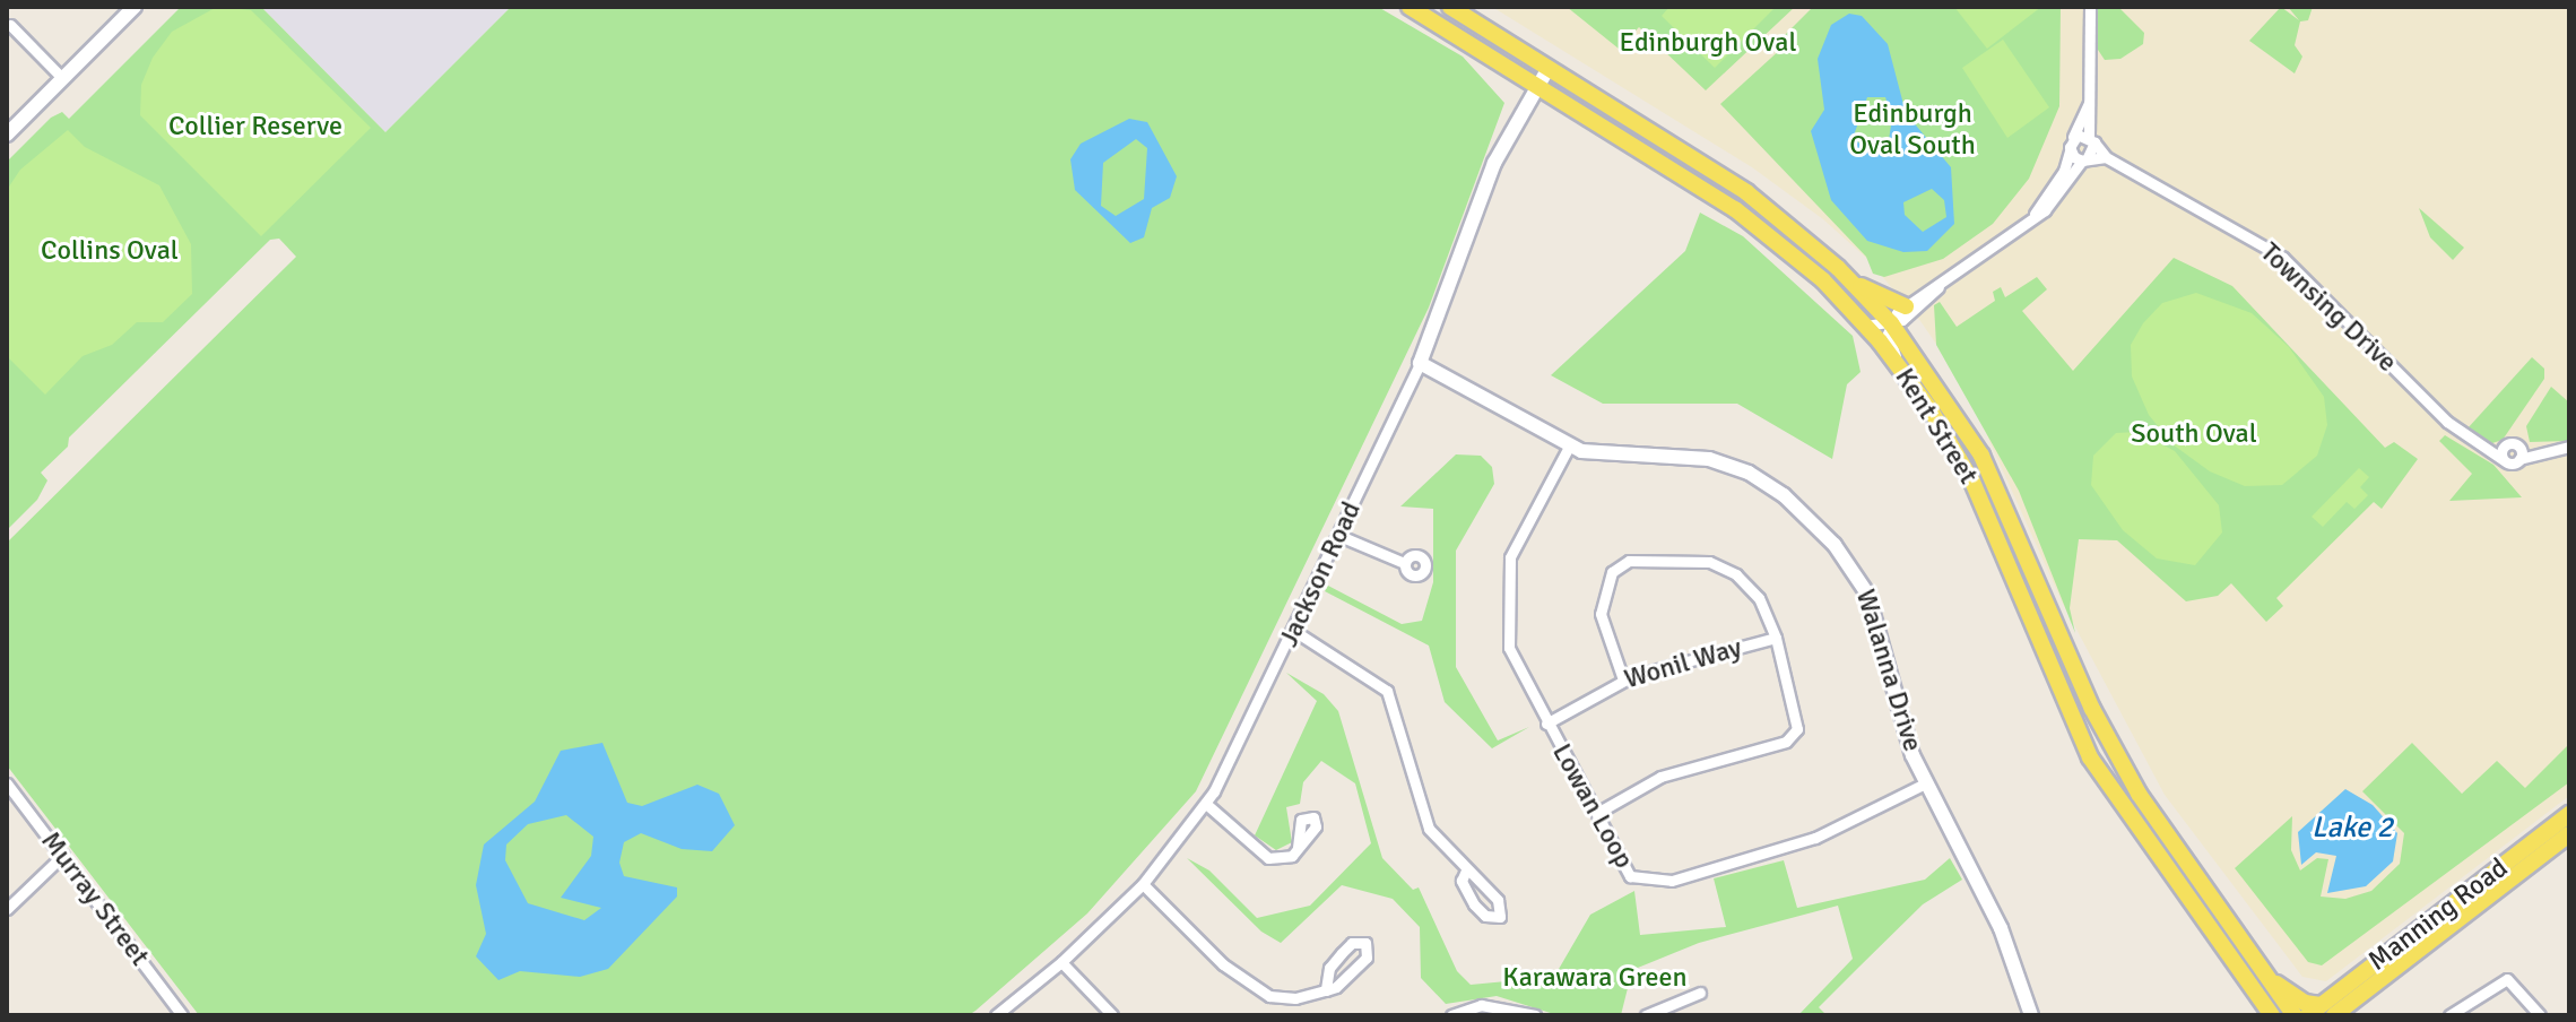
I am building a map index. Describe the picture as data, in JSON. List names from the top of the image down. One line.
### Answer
{"streets":{"main road":["Kent Street","Manning Road"],"street":["Townsing Drive","Jackson Road","Wonil Way","Walanna Drive","Lowan Loop","Murray Street"]},"crossings":[["Kent Street","Jackson Road"],["Jackson Road","Walanna Drive"],["Wonil Way","Lowan Loop"],["Walanna Drive","Lowan Loop"]],"water":["Lake 2"],"parks":["Edinburgh Oval","Edinburgh Oval South","Collier Reserve","Collins Oval","South Oval","Karawara Green"]}
